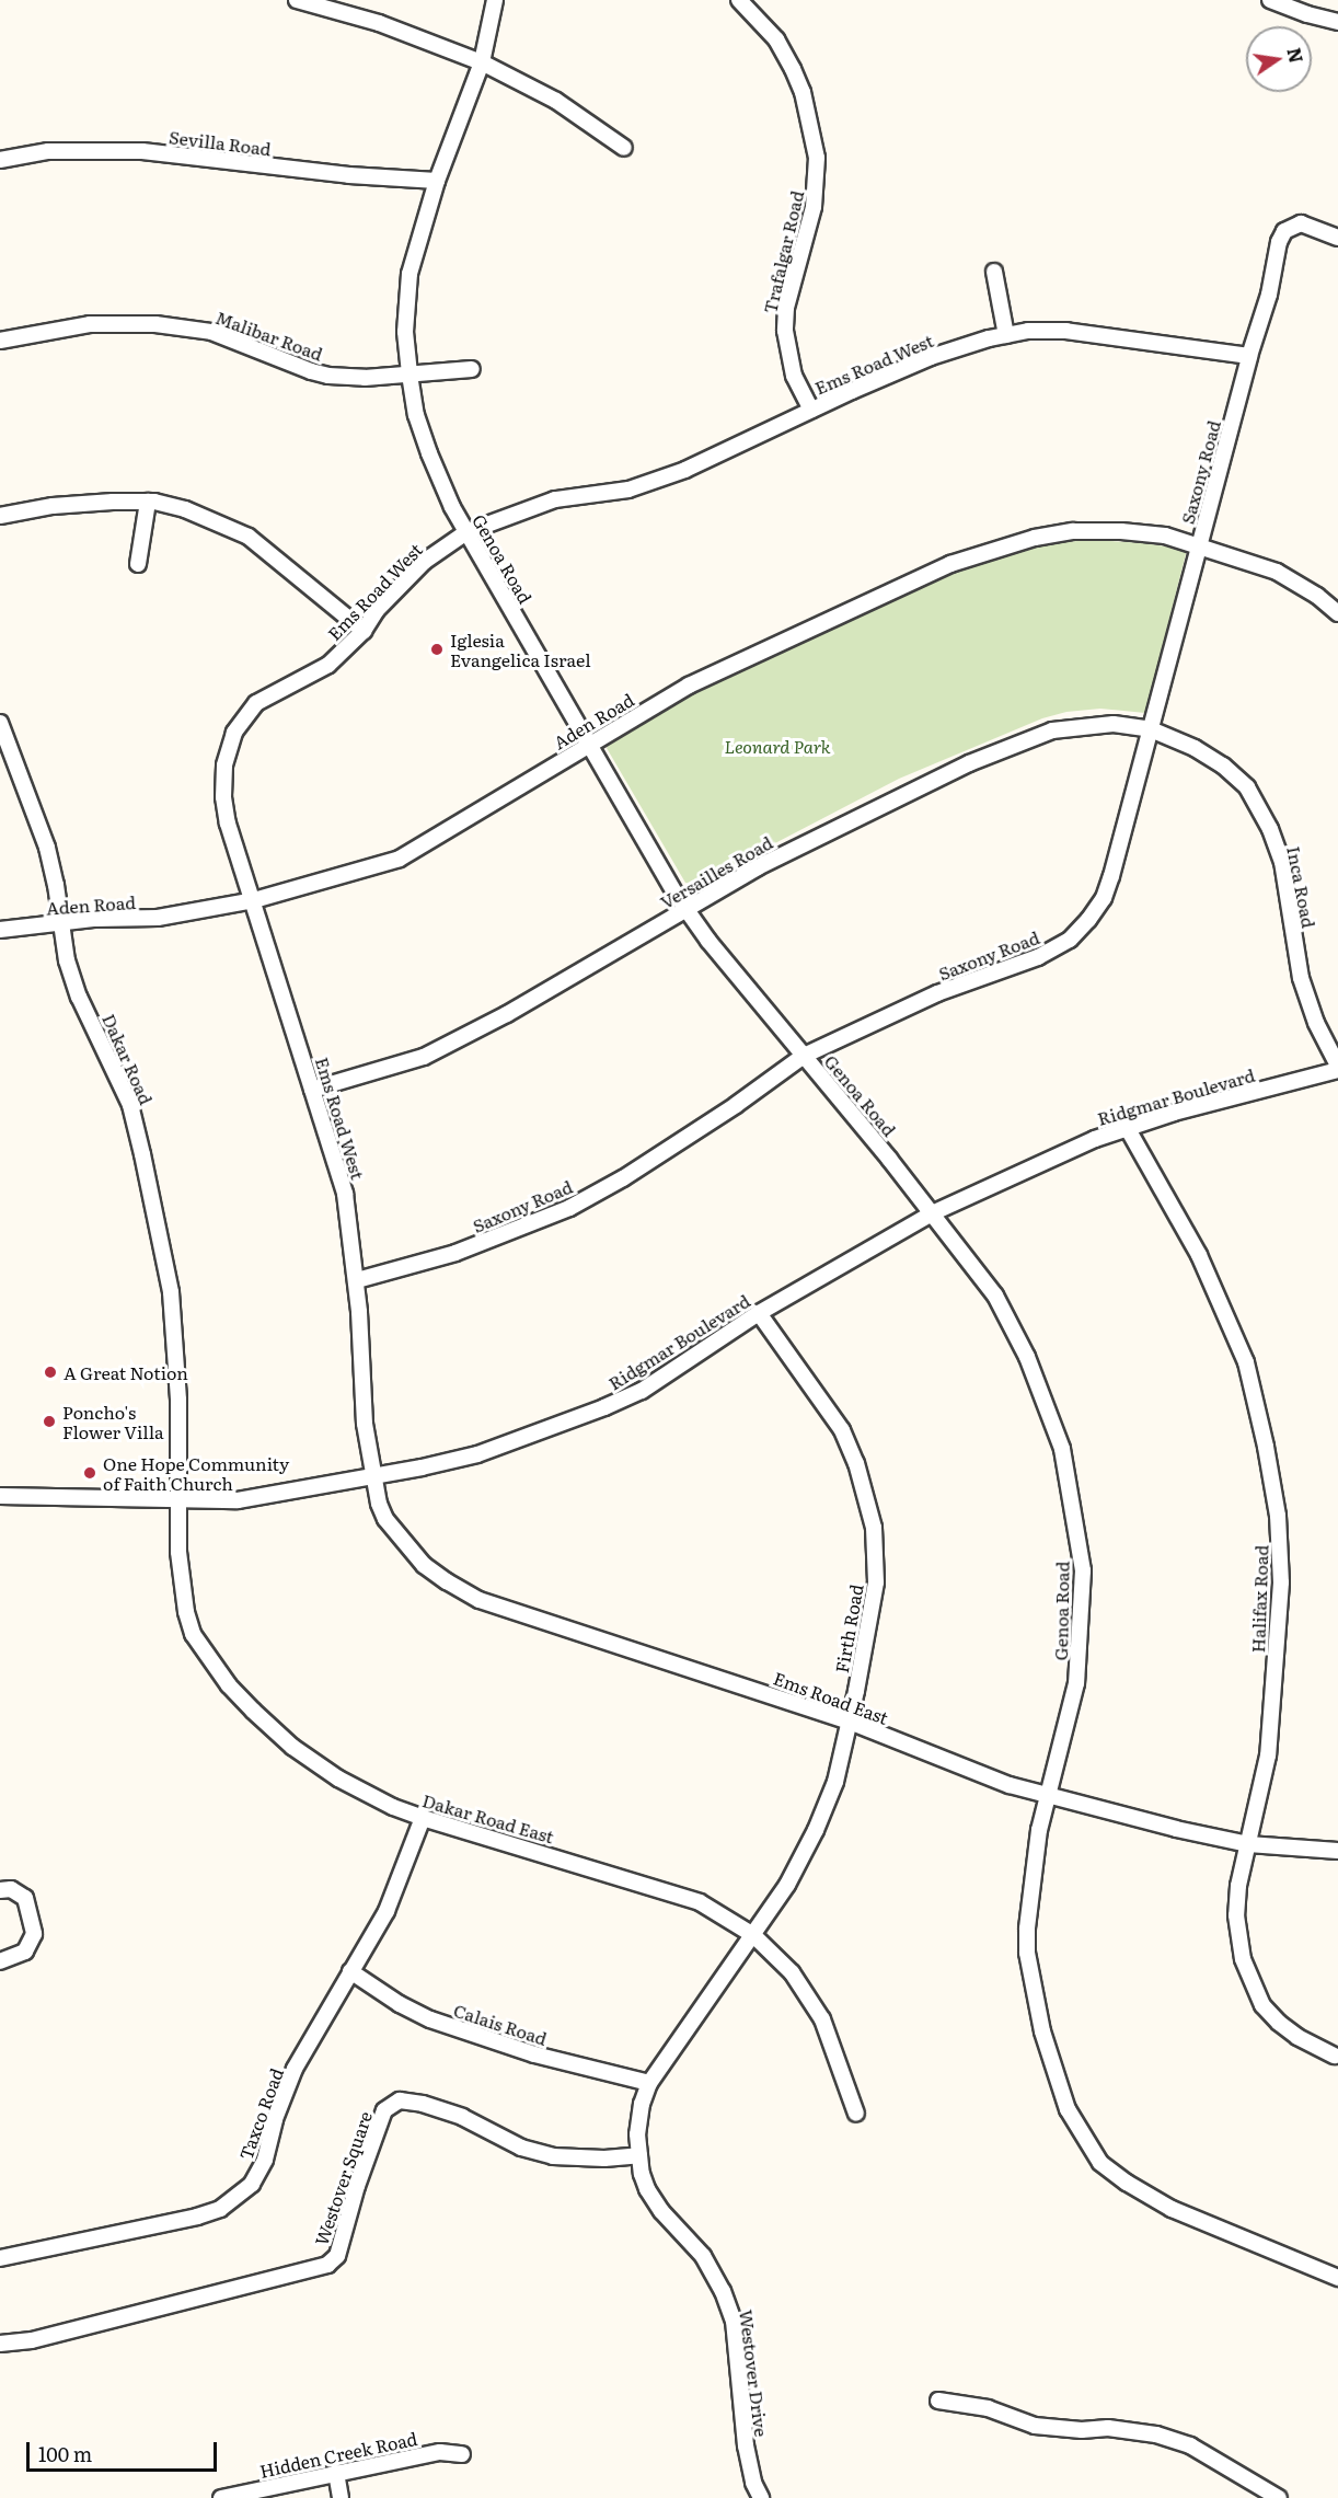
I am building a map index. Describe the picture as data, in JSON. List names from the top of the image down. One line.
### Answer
{"streets":{"street":["Sevilla Road","Trafalgar Road","Malibar Road","Ems Road West","Saxony Road","Genoa Road","Aden Road","Versailles Road","Inca Road","Dakar Road","Ridgmar Boulevard","Halifax Road","Firth Road","Ems Road East","Dakar Road East","Calais Road","Taxco Road","Westover Square","Westover Drive","Hidden Creek Road"]},"crossings":[["Sevilla Road","Genoa Road"],["Trafalgar Road","Ems Road West"],["Malibar Road","Genoa Road"],["Ems Road West","Saxony Road"],["Ems Road West","Genoa Road"],["Ems Road West","Aden Road"],["Ems Road West","Versailles Road"],["Ems Road West","Ridgmar Boulevard"],["Ems Road West","Ems Road East"],["Saxony Road","Genoa Road"],["Saxony Road","Aden Road"],["Saxony Road","Versailles Road"],["Saxony Road","Inca Road"],["Genoa Road","Aden Road"],["Genoa Road","Versailles Road"],["Genoa Road","Ridgmar Boulevard"],["Genoa Road","Ems Road East"],["Aden Road","Dakar Road"],["Versailles Road","Inca Road"],["Dakar Road","Ridgmar Boulevard"],["Dakar Road","Dakar Road East"],["Ridgmar Boulevard","Halifax Road"],["Ridgmar Boulevard","Firth Road"],["Ridgmar Boulevard","Ems Road East"],["Ridgmar Boulevard","Dakar Road East"],["Halifax Road","Ems Road East"],["Firth Road","Ems Road East"],["Firth Road","Dakar Road East"],["Firth Road","Calais Road"],["Firth Road","Westover Drive"],["Dakar Road East","Taxco Road"],["Calais Road","Taxco Road"],["Calais Road","Westover Drive"],["Westover Square","Westover Drive"]],"parks":["Leonard Park"],"places":["Iglesia Evangelica Israel","A Great Notion","Poncho's Flower Villa","One Hope Community of Faith Church"],"scale_bar":"100 m","north":"right"}
